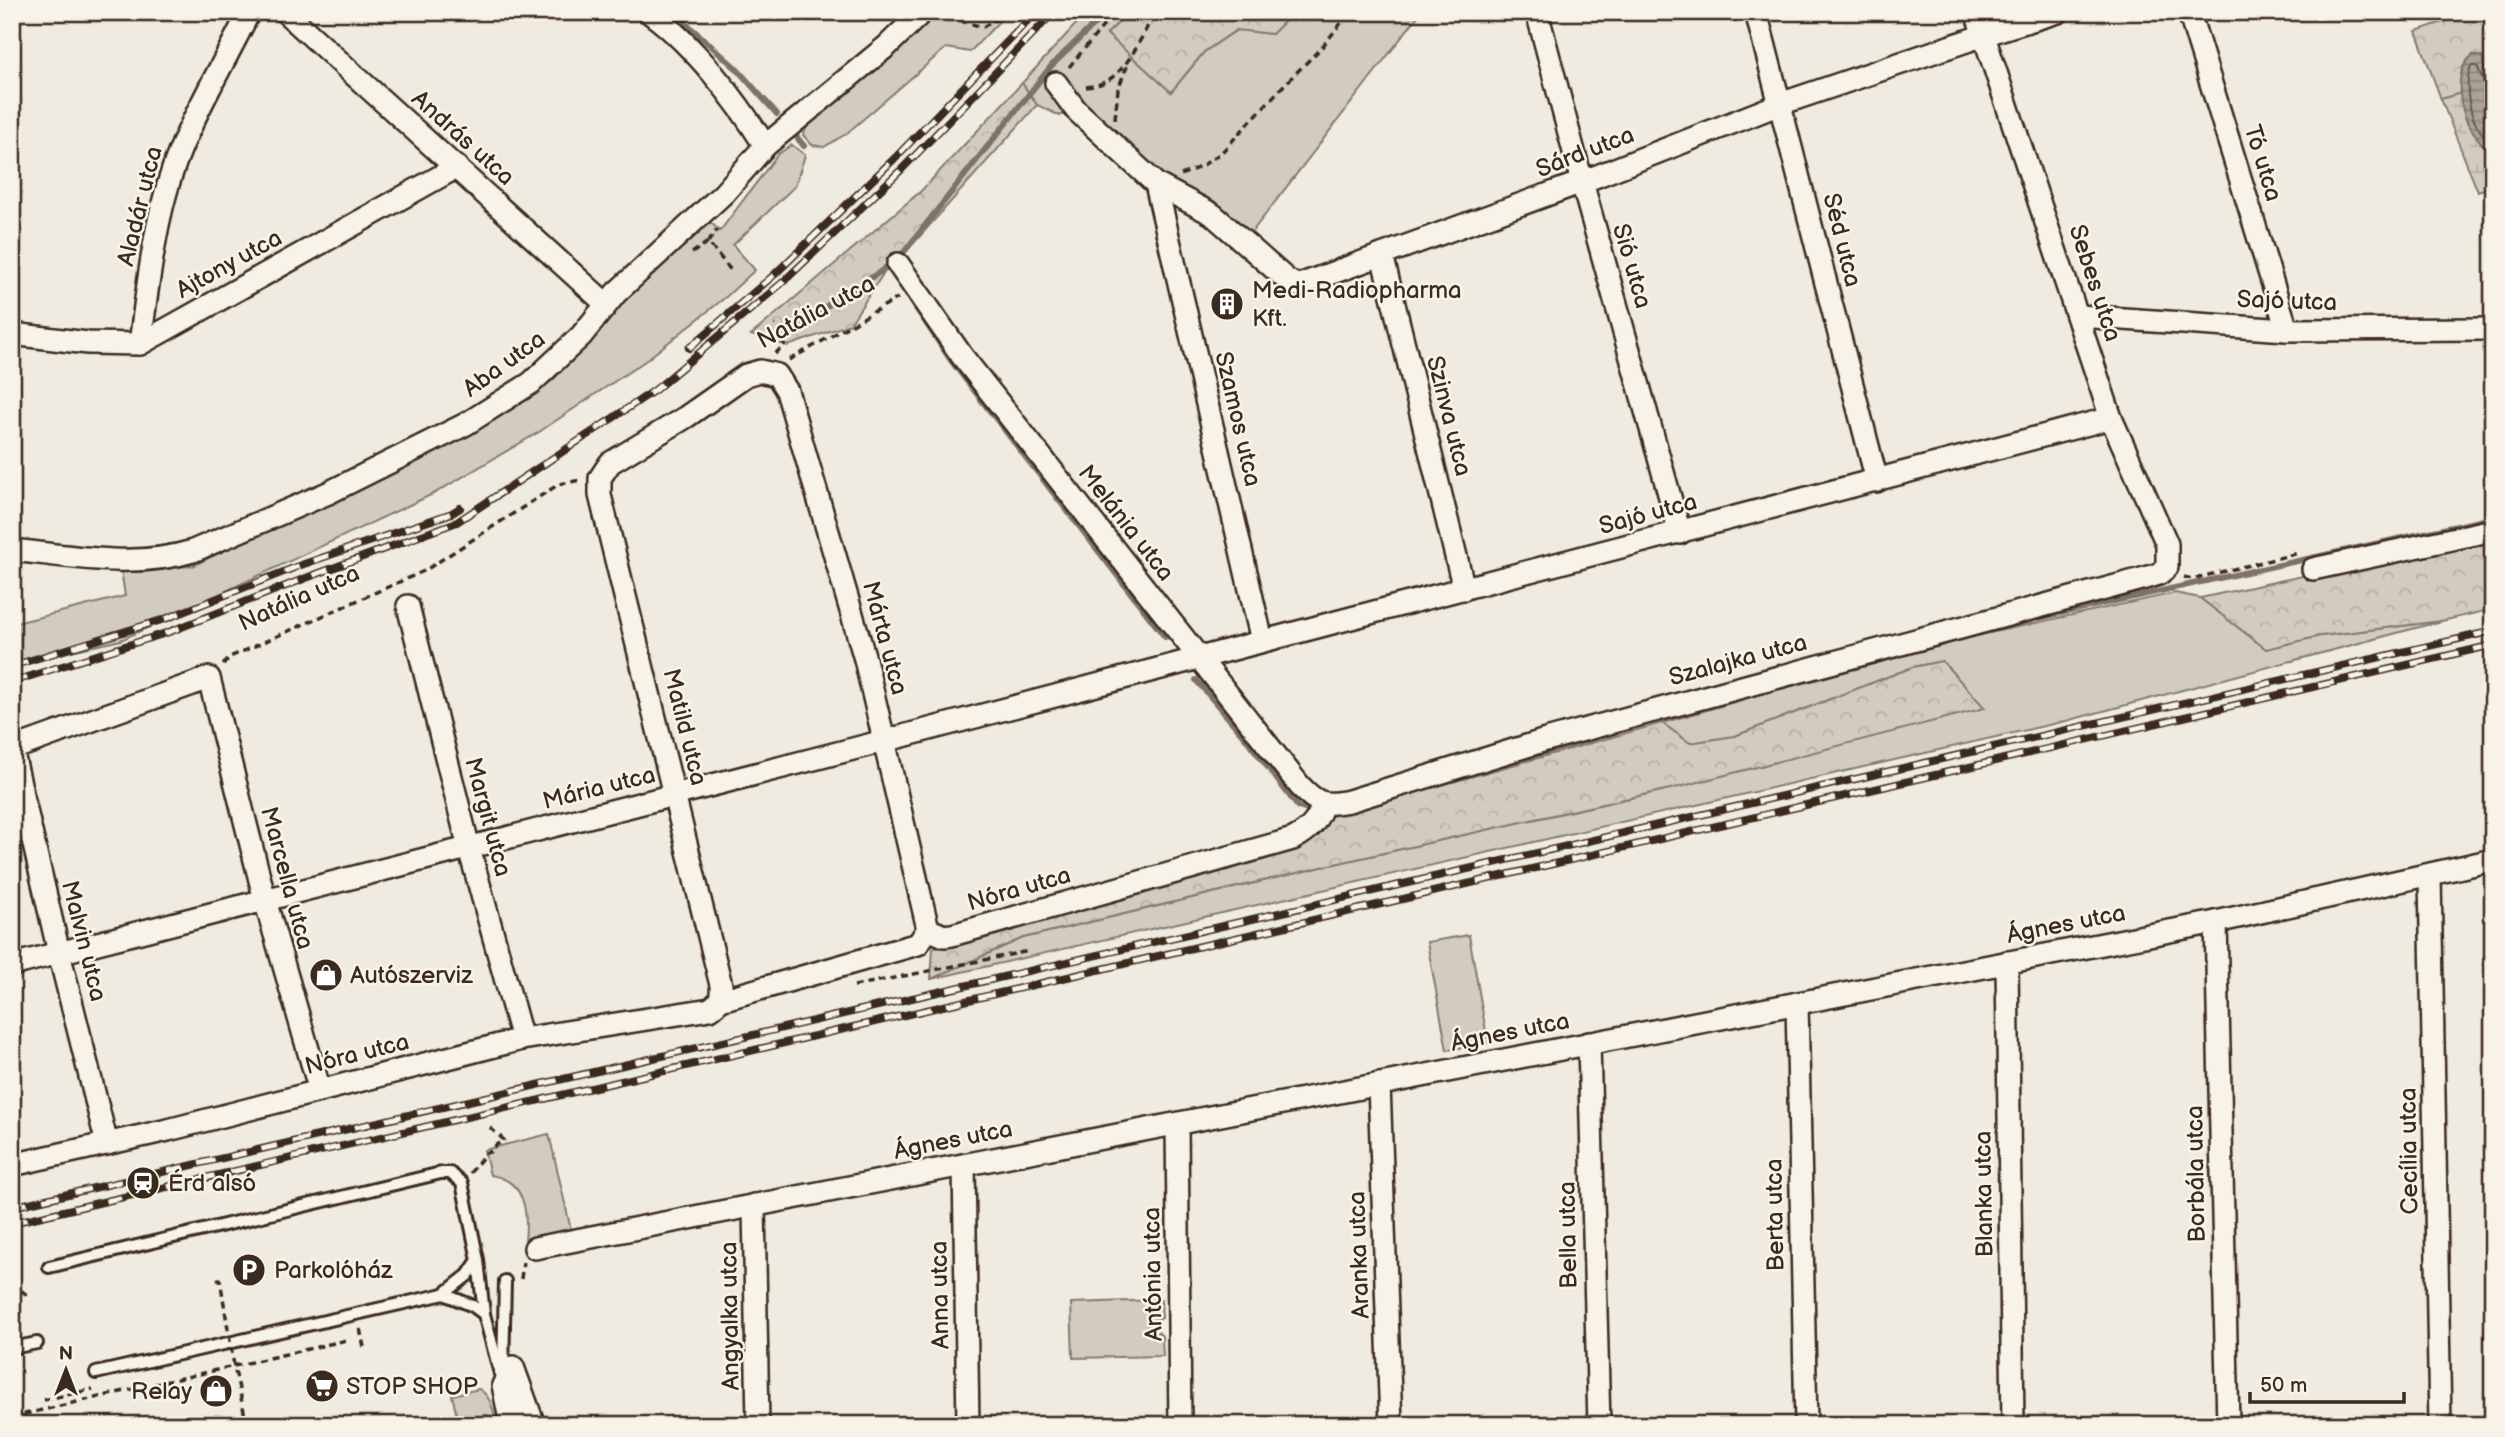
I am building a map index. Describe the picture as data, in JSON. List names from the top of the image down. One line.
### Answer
{"streets":{"street":["András utca","Sárd utca","Tó utca","Aladár utca","Séd utca","Ajtony utca","Sió utca","Sebes utca","Sajó utca","Natália utca","Aba utca","Szinva utca","Szamos utca","Melánia utca","Márta utca","Szalajka utca","Matild utca","Mária utca","Margit utca","Marcella utca","Nóra utca","Ágnes utca","Malvin utca","Cecília utca","Borbála utca","Blanka utca","Berta utca","Bella utca","Aranka utca","Antónia utca","Anna utca","Angyalka utca"]},"crossings":[["András utca","Ajtony utca"],["András utca","Aba utca"],["Sárd utca","Séd utca"],["Sárd utca","Sió utca"],["Sárd utca","Sebes utca"],["Sárd utca","Szinva utca"],["Sárd utca","Szamos utca"],["Tó utca","Sajó utca"],["Aladár utca","Ajtony utca"],["Séd utca","Sajó utca"],["Sió utca","Sajó utca"],["Sebes utca","Sajó utca"],["Sebes utca","Szalajka utca"],["Sajó utca","Szinva utca"],["Sajó utca","Szamos utca"],["Sajó utca","Melánia utca"],["Sajó utca","Mária utca"],["Natália utca","Márta utca"],["Natália utca","Matild utca"],["Natália utca","Marcella utca"],["Melánia utca","Szalajka utca"],["Melánia utca","Mária utca"],["Melánia utca","Nóra utca"],["Márta utca","Mária utca"],["Márta utca","Nóra utca"],["Szalajka utca","Nóra utca"],["Matild utca","Mária utca"],["Matild utca","Nóra utca"],["Mária utca","Margit utca"],["Mária utca","Marcella utca"],["Mária utca","Malvin utca"],["Margit utca","Nóra utca"],["Marcella utca","Nóra utca"],["Nóra utca","Malvin utca"],["Ágnes utca","Cecília utca"],["Ágnes utca","Borbála utca"],["Ágnes utca","Blanka utca"],["Ágnes utca","Berta utca"],["Ágnes utca","Bella utca"],["Ágnes utca","Aranka utca"],["Ágnes utca","Antónia utca"],["Ágnes utca","Anna utca"],["Ágnes utca","Angyalka utca"]],"places":{"building":["Medi-Radiopharma Kft."],"shop":["Autószerviz","Relay"],"station":["Érd alsó"],"parking":["Parkolóház"],"supermarket":["STOP SHOP"]},"scale_bar":"50 m","north":"top"}
